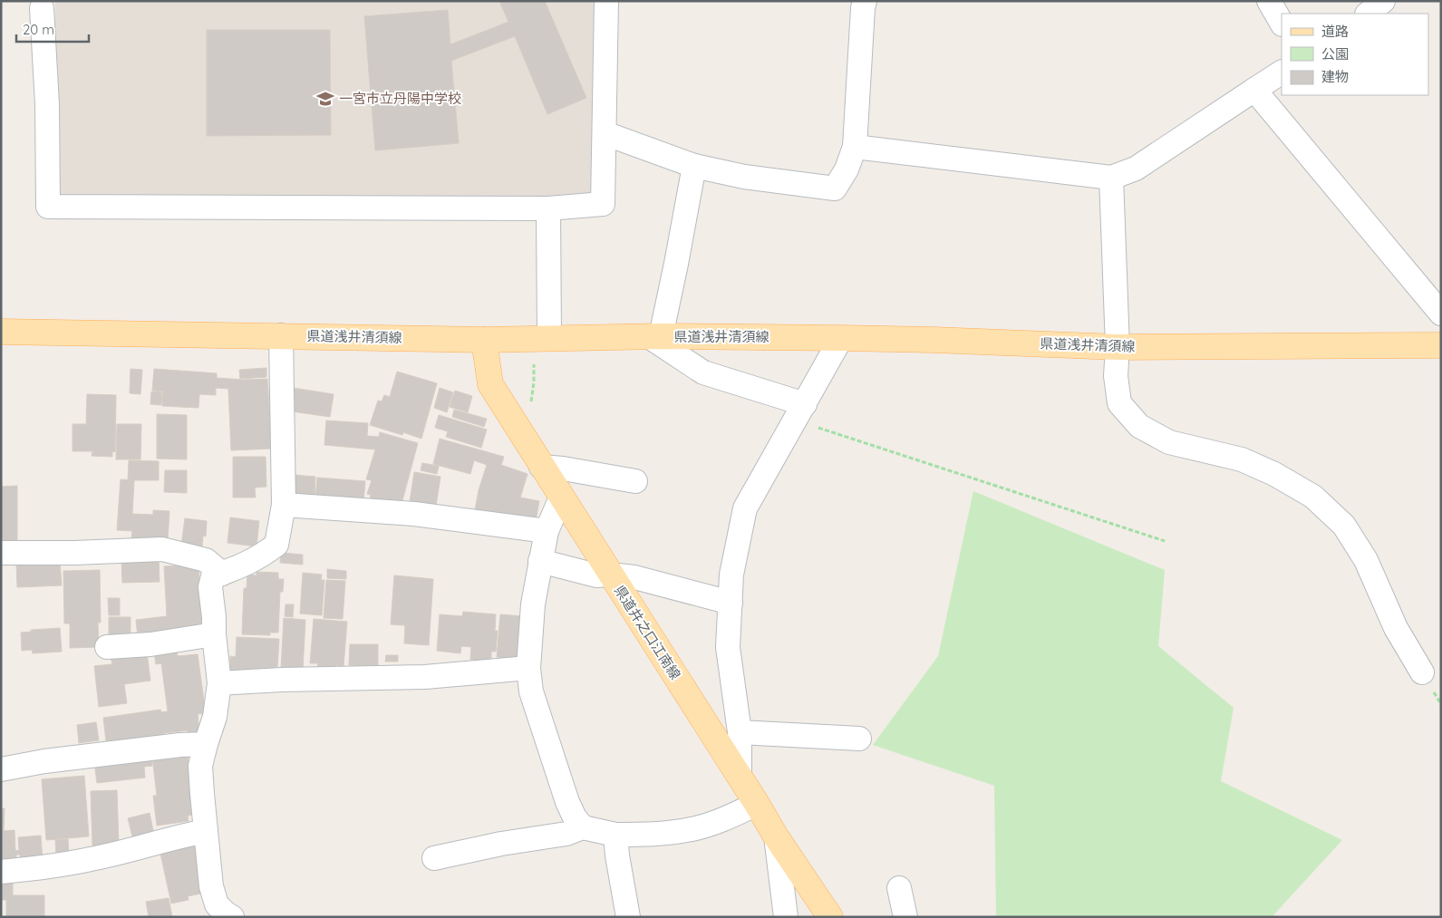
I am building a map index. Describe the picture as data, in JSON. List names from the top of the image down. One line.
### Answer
{"streets":{"main road":["県道浅井清須線","県道井之口江南線"]},"crossings":[["県道浅井清須線","県道井之口江南線"]],"places":{"school or university":["一宮市立丹陽中学校"]},"legend":["道路","公園","建物"],"scale_bar":"20 m"}
